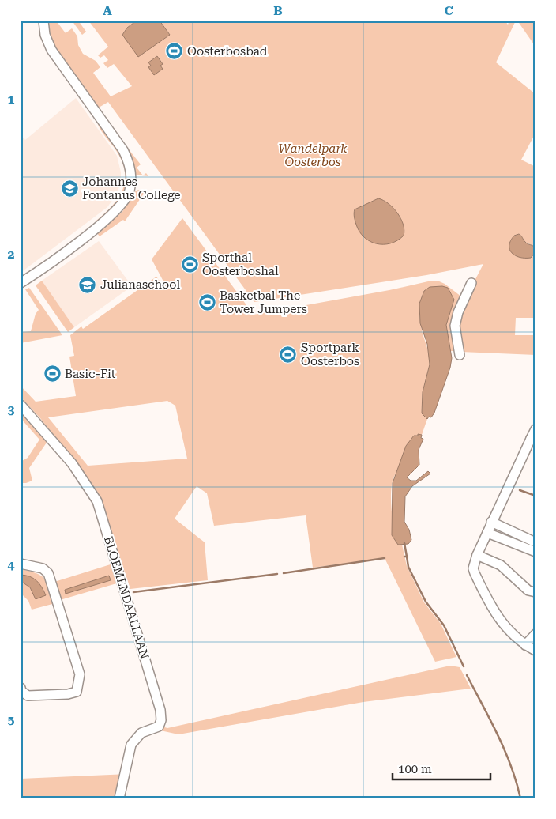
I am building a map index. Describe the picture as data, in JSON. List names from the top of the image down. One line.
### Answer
{"streets":{"street":["BLOEMENDAALLAAN"]},"parks":["Wandelpark Oosterbos"],"places":{"sports":["Oosterbosbad","Sporthal Oosterboshal","Basketbal The Tower Jumpers","Sportpark Oosterbos","Basic-Fit"],"school or university":["Johannes Fontanus College","Julianaschool"]},"scale_bar":"100 m","grid":{"columns":["A","B","C"],"rows":["1","2","3","4","5"]}}
